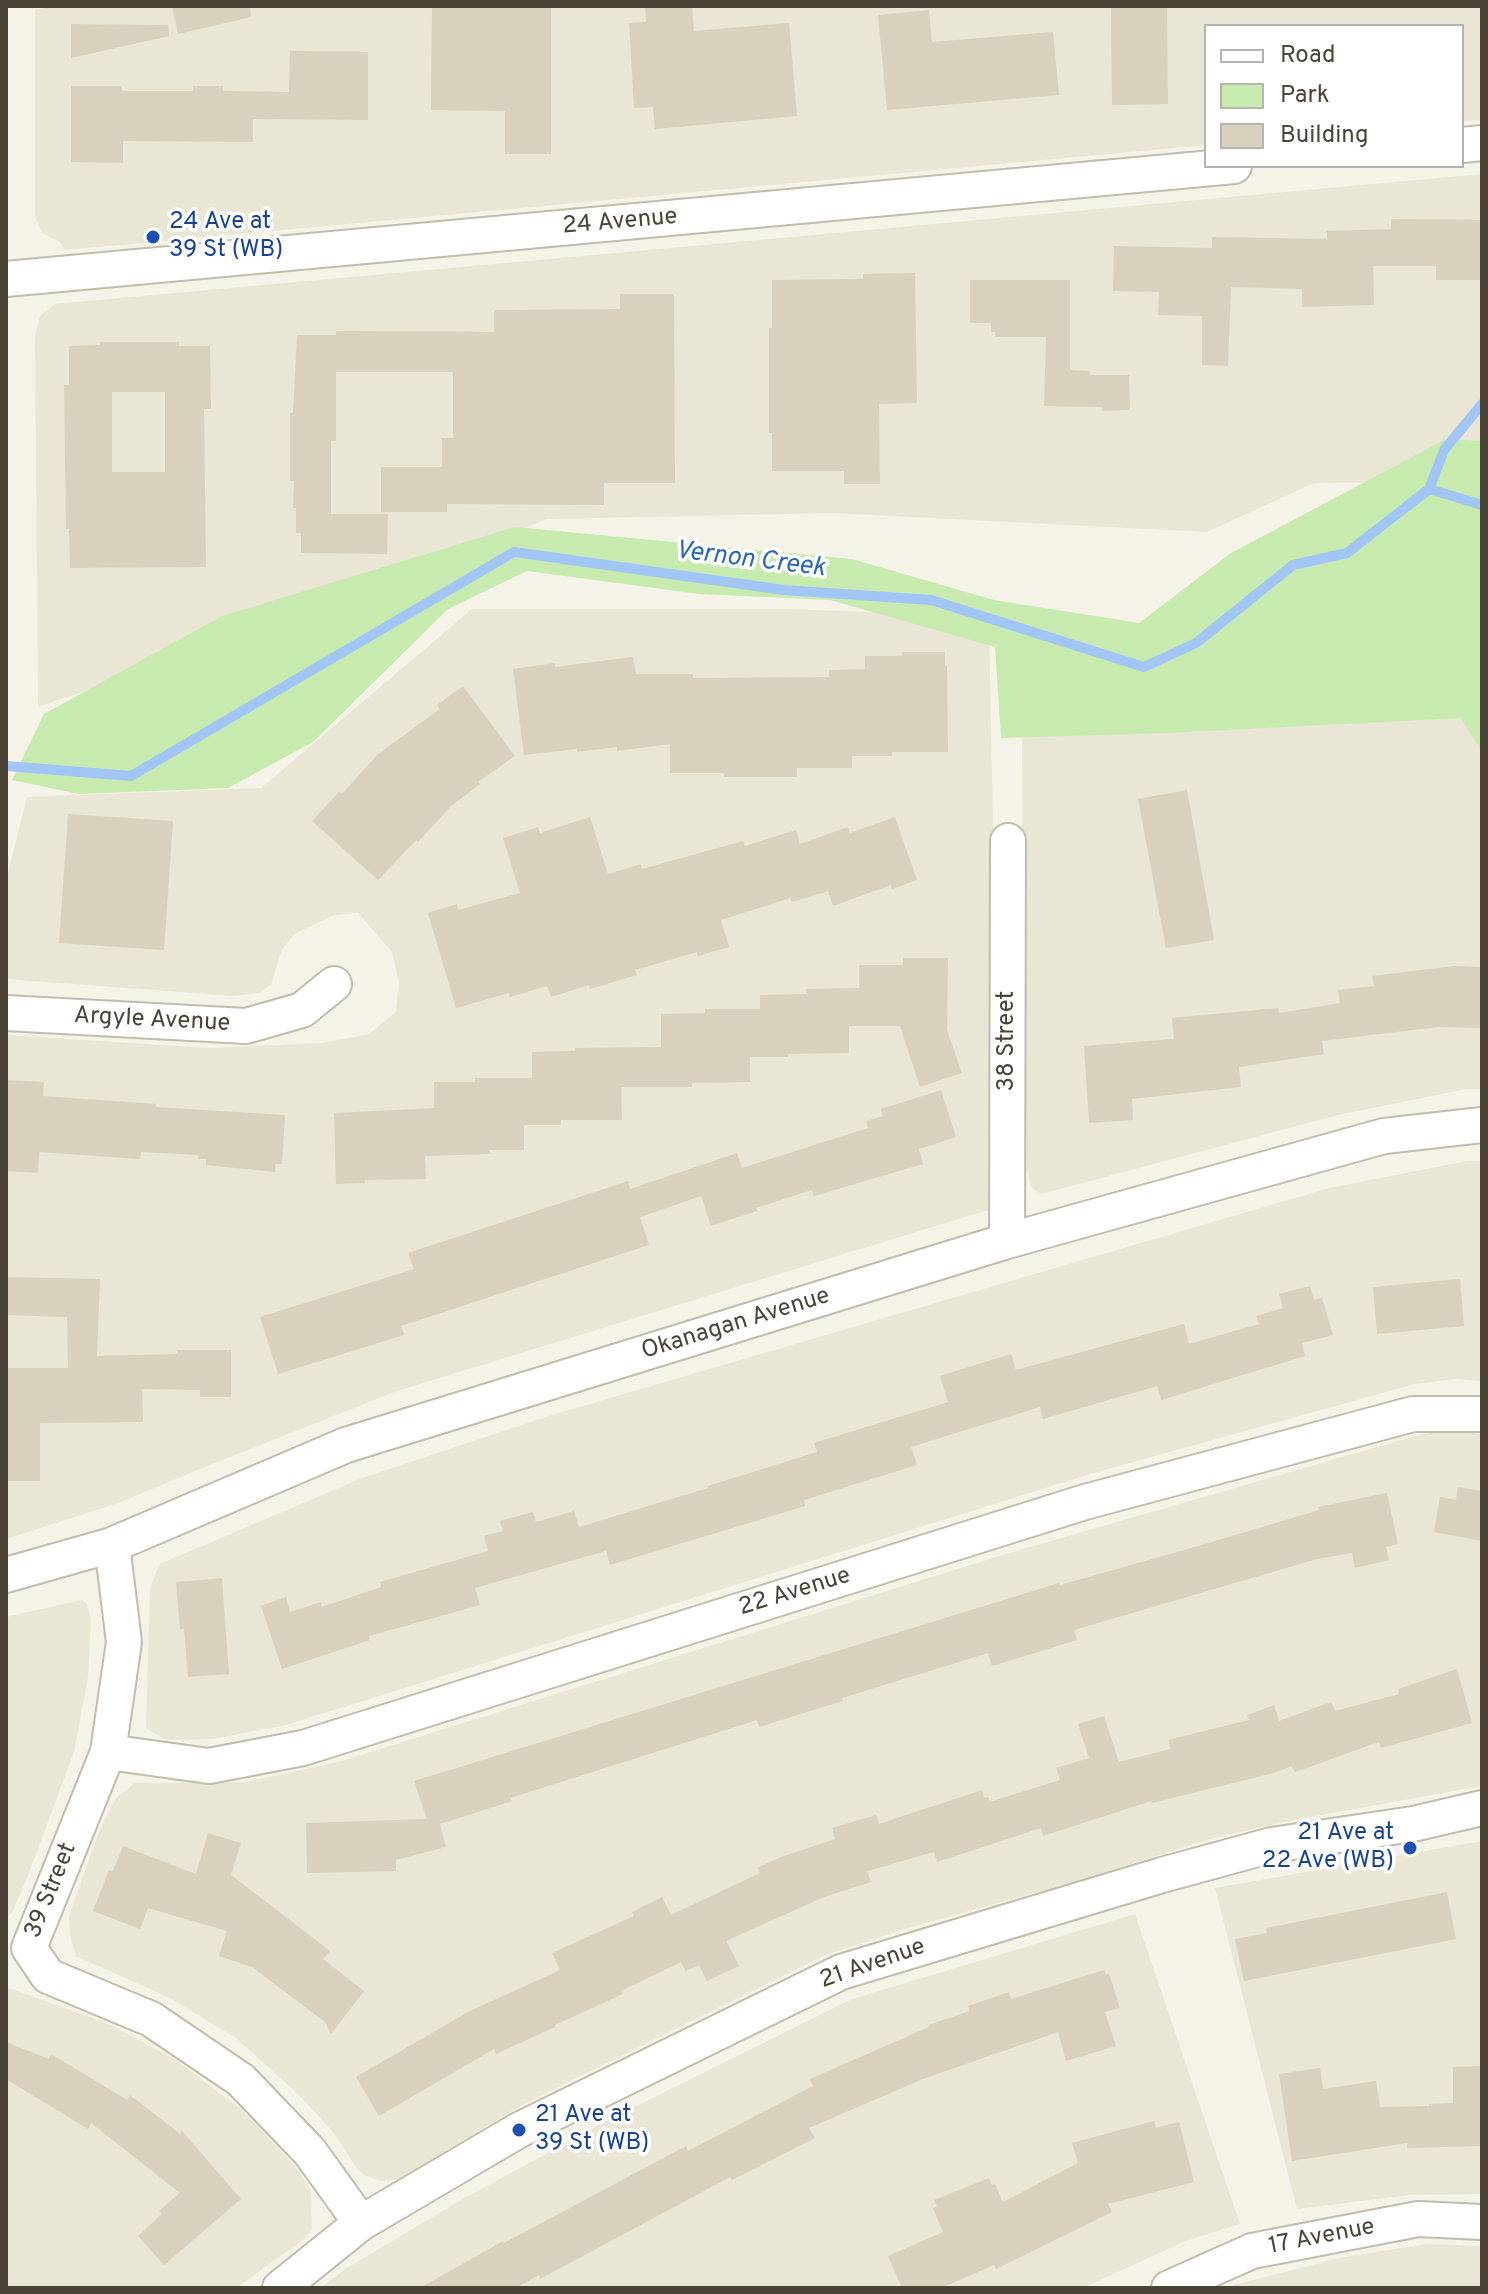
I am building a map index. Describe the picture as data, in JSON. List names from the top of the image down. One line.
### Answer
{"streets":{"street":["24 Avenue","Argyle Avenue","38 Street","Okanagan Avenue","22 Avenue","39 Street","21 Avenue","17 Avenue"]},"crossings":[["38 Street","Okanagan Avenue"],["Okanagan Avenue","39 Street"],["22 Avenue","39 Street"],["39 Street","21 Avenue"]],"water":["Vernon Creek"],"places":["24 Ave at 39 St (WB)","21 Ave at 22 Ave (WB)","21 Ave at 39 St (WB)"],"legend":["Road","Park","Building"]}
